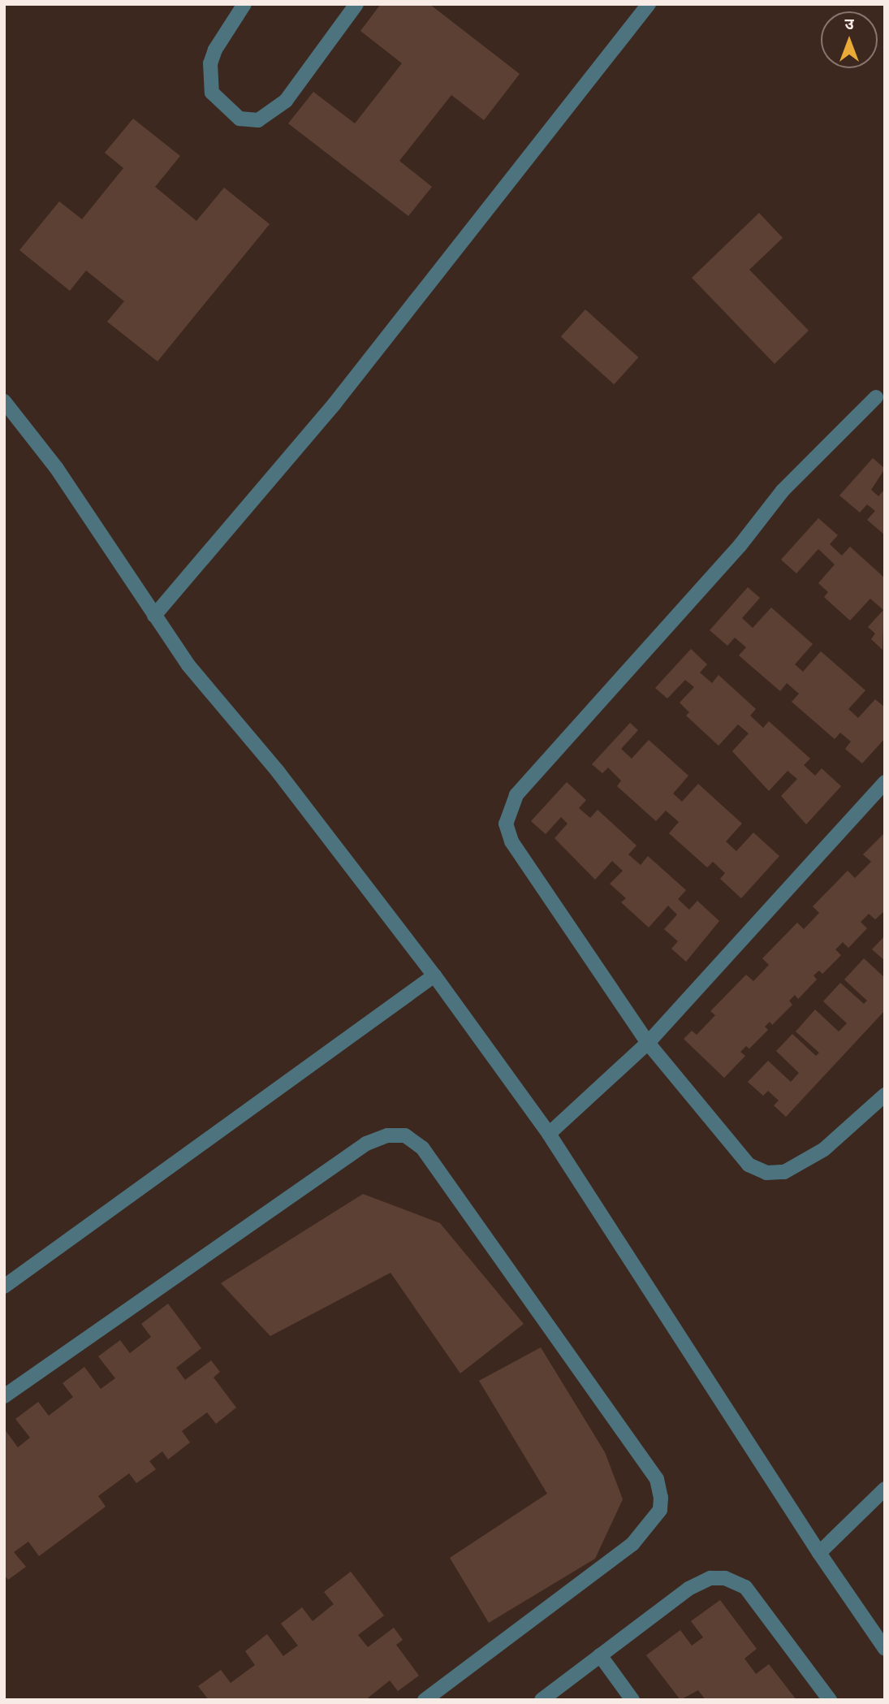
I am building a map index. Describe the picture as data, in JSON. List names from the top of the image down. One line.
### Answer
{"north":"top"}
